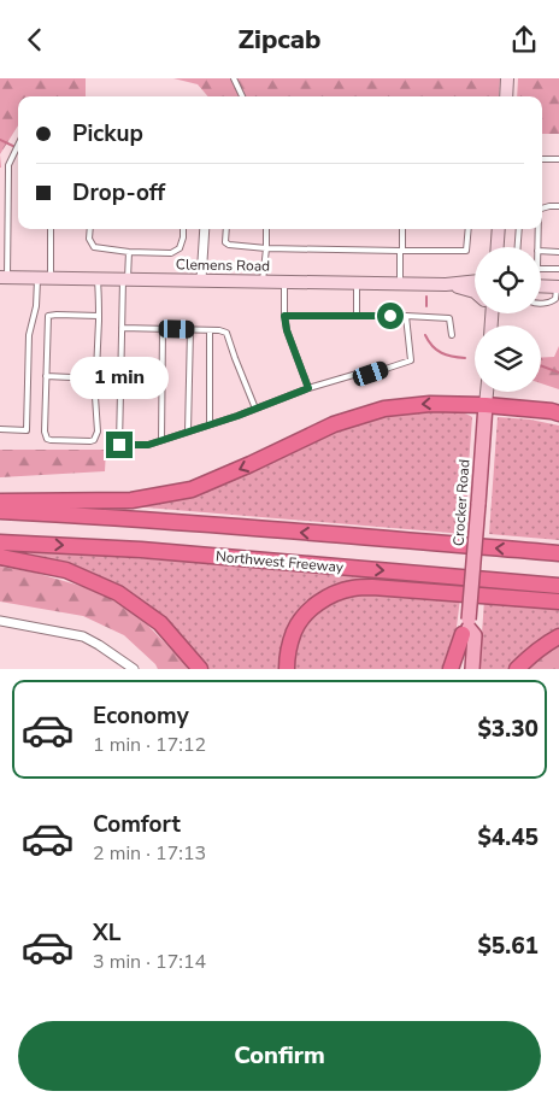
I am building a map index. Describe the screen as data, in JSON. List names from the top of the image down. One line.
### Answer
{"streets":{"highway":["Northwest Freeway"],"main road":["Crocker Road"],"street":["Clemens Road"]},"page":{"header":"Zipcab","banner":["Pickup","Drop-off"],"bubble":"1 min","list":[{"name":"Economy","note":"1 min · 17:12","value":"$3.30"},{"name":"Comfort","note":"2 min · 17:13","value":"$4.45"},{"name":"XL","note":"3 min · 17:14","value":"$5.61"}],"buttons":"Confirm"}}
